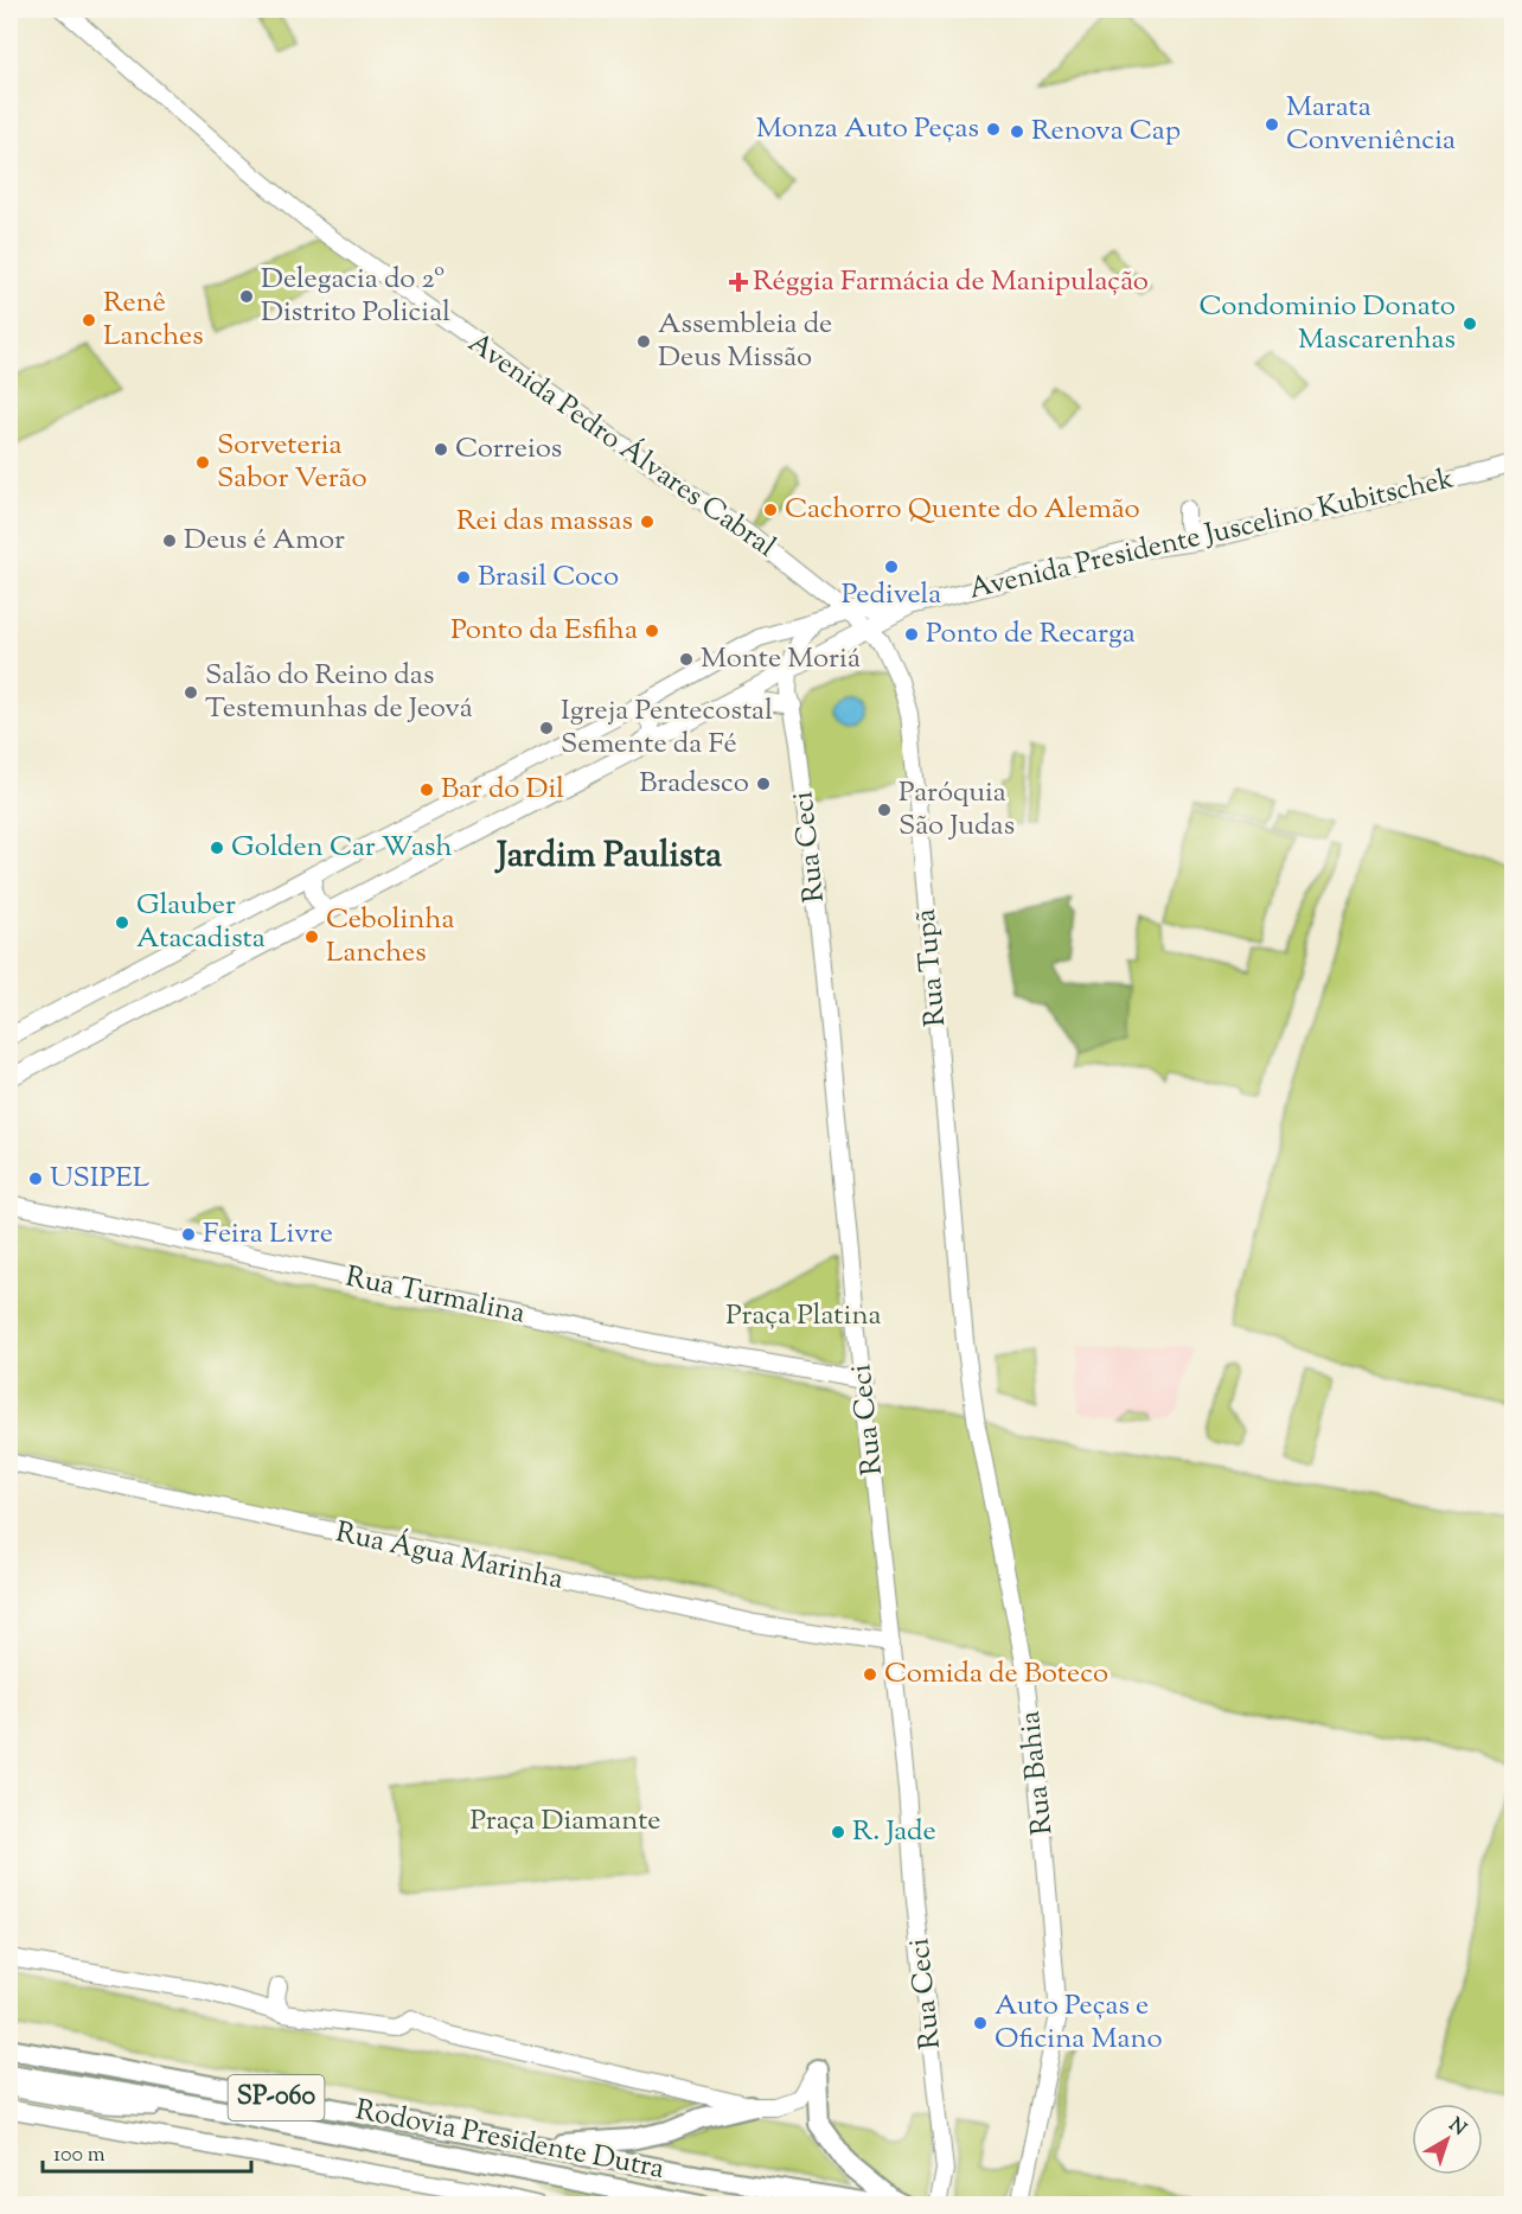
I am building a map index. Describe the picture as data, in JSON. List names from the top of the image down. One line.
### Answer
{"streets":{"highway":["SP-060","Rodovia Presidente Dutra"],"main road":["Avenida Pedro Álvares Cabral","Avenida Presidente Juscelino Kubitschek","Rua Ceci","Rua Tupã","Rua Turmalina","Rua Água Marinha","Rua Bahia"]},"crossings":[["Avenida Pedro Álvares Cabral","Avenida Presidente Juscelino Kubitschek"],["Avenida Pedro Álvares Cabral","Rua Tupã"],["Avenida Presidente Juscelino Kubitschek","Rua Ceci"],["Avenida Presidente Juscelino Kubitschek","Rua Tupã"],["Rua Ceci","Rua Turmalina"],["Rua Ceci","Rua Água Marinha"],["Rua Tupã","Rua Bahia"]],"districts":["Jardim Paulista"],"parks":["Praça Platina","Praça Diamante"],"places":{"other":["Marata Conveniência","Monza Auto Peças","Renova Cap","Delegacia do 2º Distrito Policial","Renê Lanches","Condominio Donato Mascarenhas","Assembleia de Deus Missão","Correios","Sorveteria Sabor Verão","Cachorro Quente do Alemão","Rei das massas","Deus é Amor","Pedivela","Brasil Coco","Ponto da Esfiha","Ponto de Recarga","Monte Moriá","Salão do Reino das Testemunhas de Jeová","Igreja Pentecostal Semente da Fé","Bradesco","Bar do Dil","Paróquia São Judas","Golden Car Wash","Glauber Atacadista","Cebolinha Lanches","USIPEL","Feira Livre","Comida de Boteco","R. Jade","Auto Peças e Oficina Mano"],"health":["Réggia Farmácia de Manipulação"]},"scale_bar":"100 m","north":"top right"}
